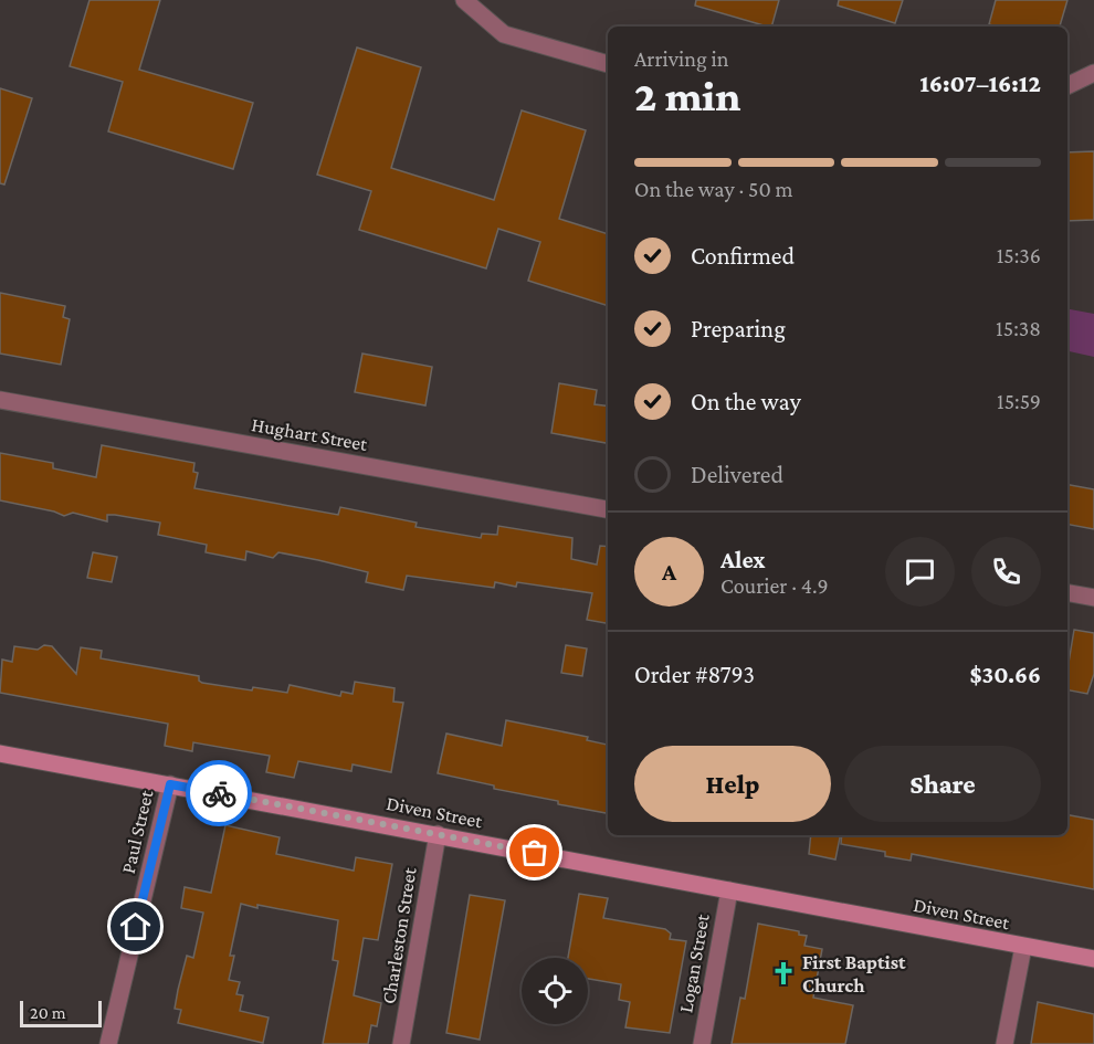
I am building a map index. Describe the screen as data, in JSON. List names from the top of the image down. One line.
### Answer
{"streets":{"street":["Hughart Street","Diven Street","Paul Street","Charleston Street","Logan Street"]},"crossings":[["Diven Street","Paul Street"],["Diven Street","Charleston Street"],["Diven Street","Logan Street"]],"places":{"church":["First Baptist Church"]},"scale_bar":"20 m","page":{"heading":["2 min","Arriving in","16:07–16:12"],"panel":["Alex","Courier · 4.9","Order #8793","$30.66"],"bar":"On the way · 50 m","list":[["Confirmed","15:36"],["Preparing","15:38"],["On the way","15:59"],"Delivered"],"round":"A","buttons":["Help","Share"],"scale":"20 m"}}
